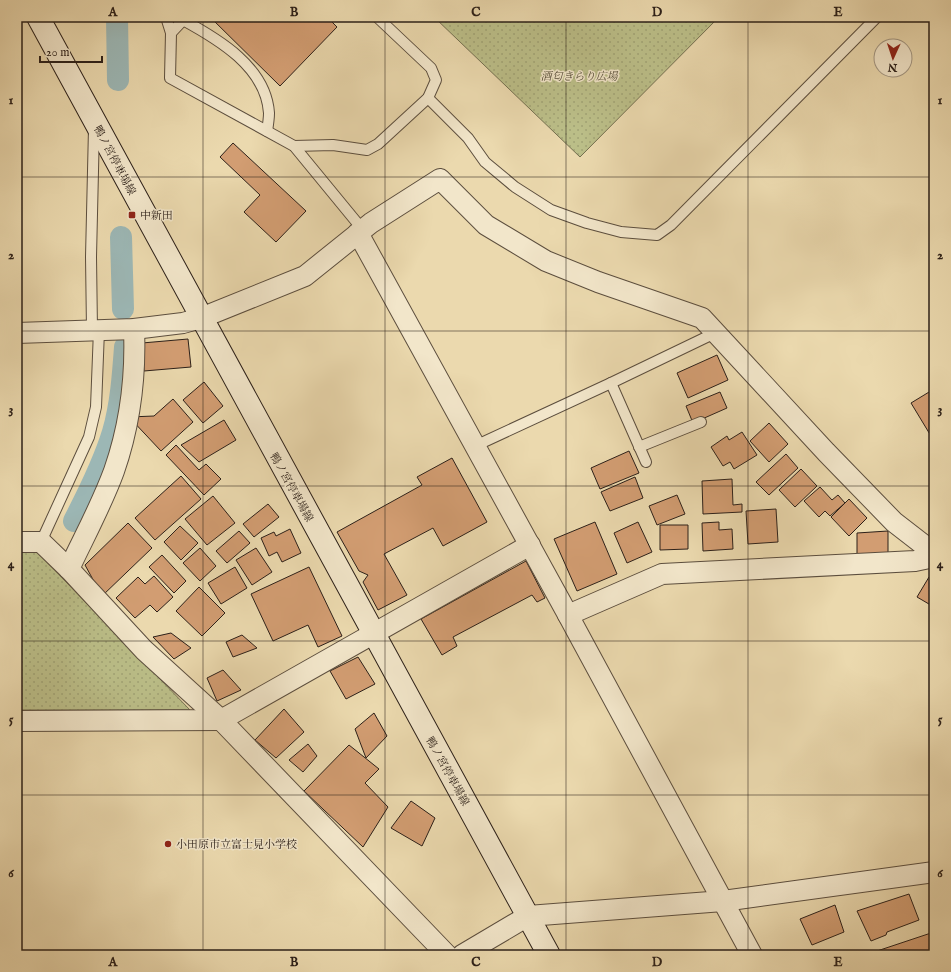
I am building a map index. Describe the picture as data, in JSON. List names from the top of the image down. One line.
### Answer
{"streets":{"main road":["鴨ノ宮停車場線"]},"parks":["酒匂きらり広場"],"places":{"transit":["中新田"],"other":["小田原市立富士見小学校"]},"scale_bar":"20 m","north":"bottom","grid":{"columns":["A","B","C","D","E"],"rows":["1","2","3","4","5","6"]}}
